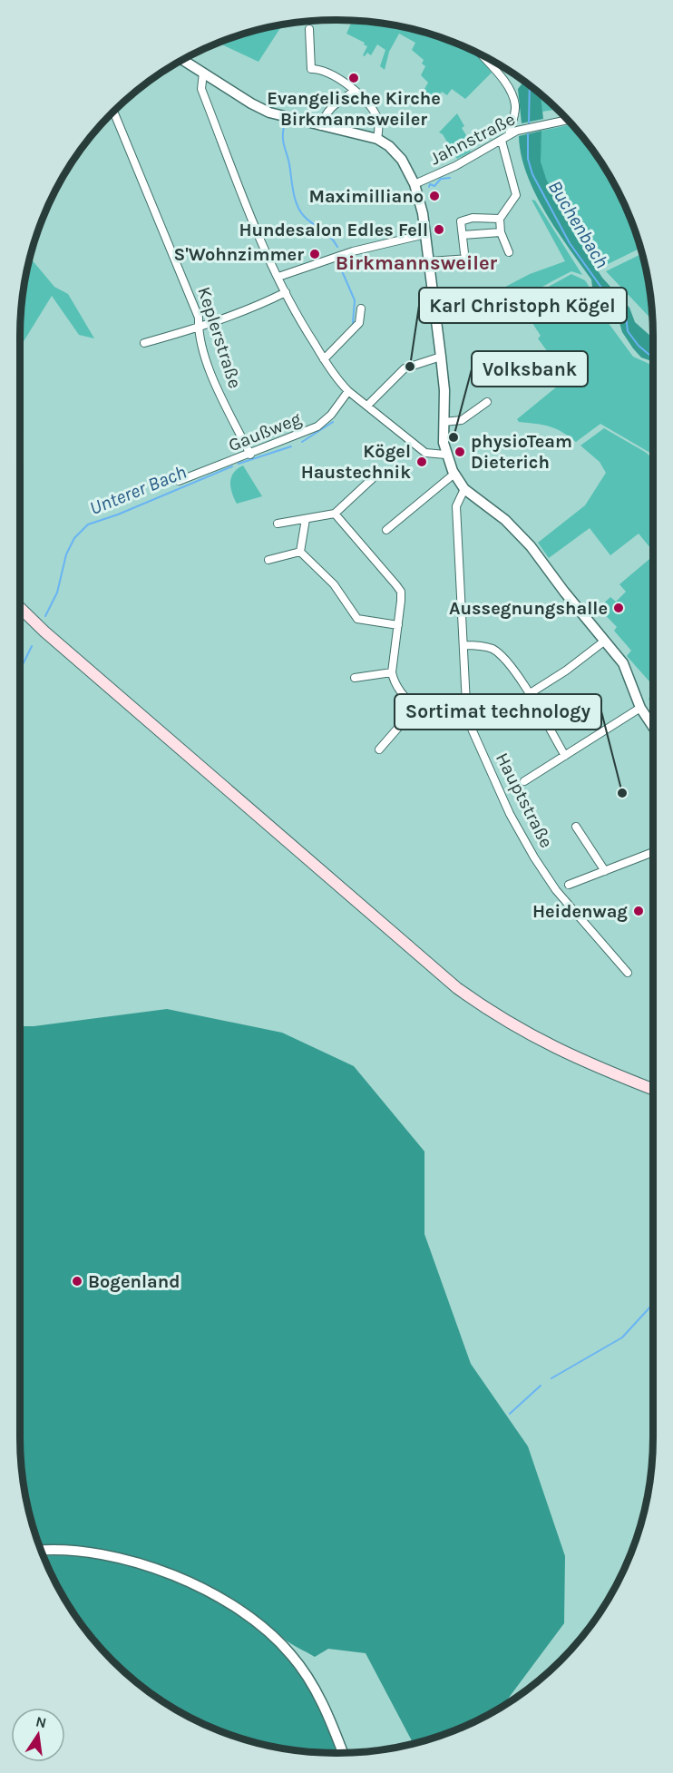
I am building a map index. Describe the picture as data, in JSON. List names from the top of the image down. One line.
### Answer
{"streets":{"street":["Jahnstraße","Keplerstraße","Gaußweg","Hauptstraße"]},"crossings":[["Keplerstraße","Gaußweg"]],"districts":["Birkmannsweiler"],"water":["Buchenbach","Unterer Bach"],"places":["Evangelische Kirche Birkmannsweiler","Maximilliano","Hundesalon Edles Fell","S'Wohnzimmer","Karl Christoph Kögel","Volksbank","physioTeam Dieterich","Kögel Haustechnik","Aussegnungshalle","Sortimat technology","Heidenwag","Bogenland"],"north":"top"}
